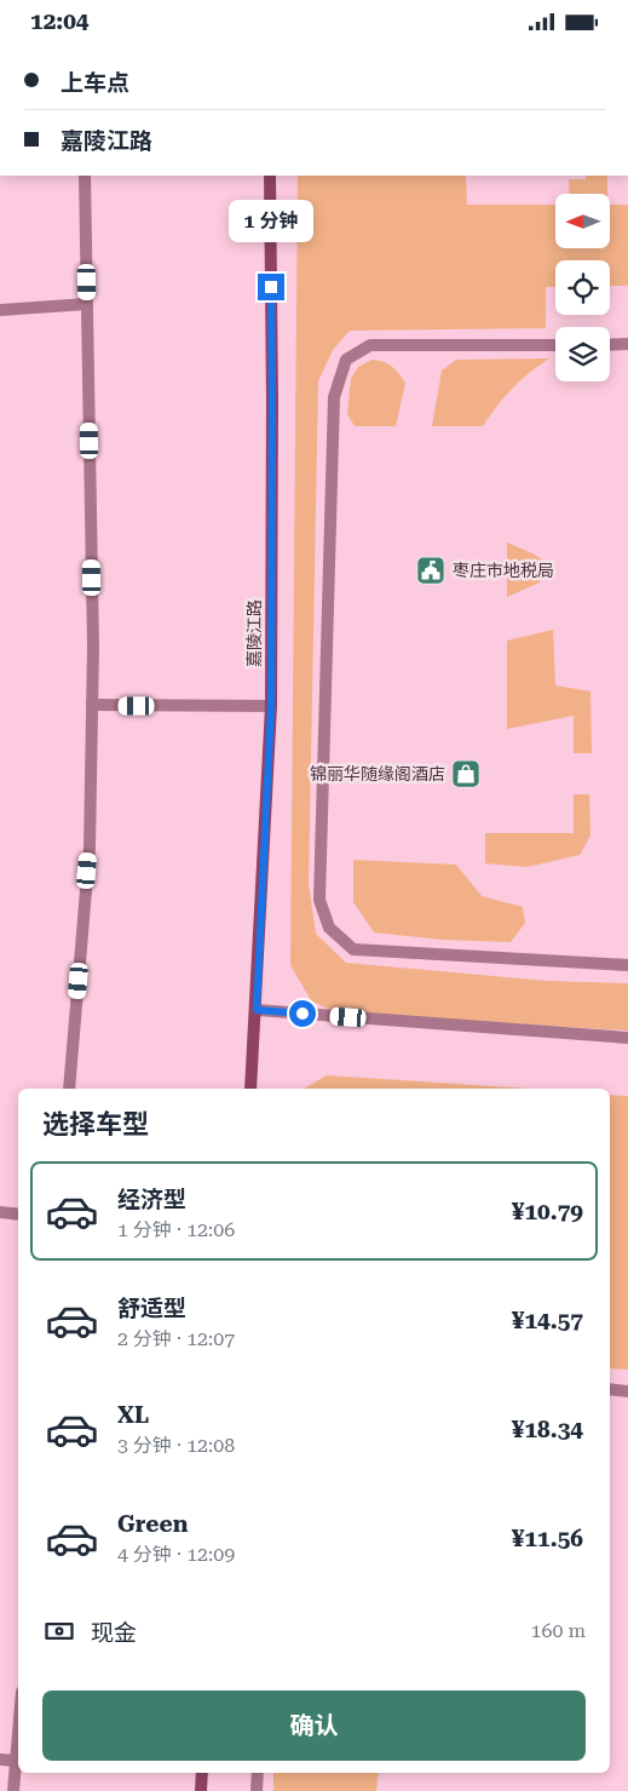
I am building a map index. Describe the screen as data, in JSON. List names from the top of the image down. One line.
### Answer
{"streets":{"street":["嘉陵江路"]},"places":{"public building":["枣庄市地税局"],"shop":["锦丽华随缘阁酒店"]},"north":"left","page":{"status":"12:04","banner":["上车点","嘉陵江路"],"bubble":"1 分钟","heading":"选择车型","list":[{"name":"经济型","note":"1 分钟 · 12:06","value":"¥10.79"},{"name":"舒适型","note":"2 分钟 · 12:07","value":"¥14.57"},{"name":"XL","note":"3 分钟 · 12:08","value":"¥18.34"},{"name":"Green","note":"4 分钟 · 12:09","value":"¥11.56"}],"pay":["现金","160 m"],"buttons":"确认"}}
